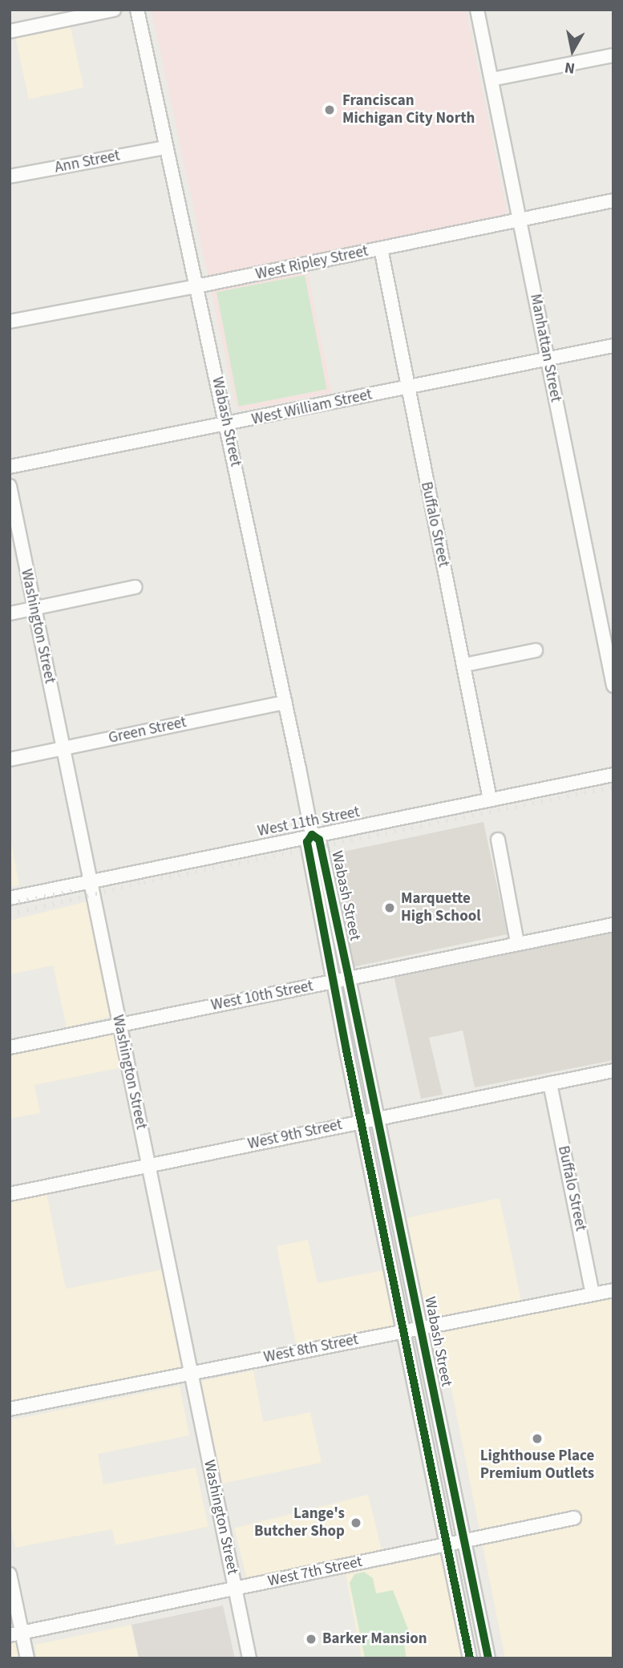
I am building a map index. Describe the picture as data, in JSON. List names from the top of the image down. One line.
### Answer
{"streets":{"street":["Ann Street","West Ripley Street","Manhattan Street","West William Street","Wabash Street","Buffalo Street","Washington Street","Green Street","West 11th Street","West 10th Street","West 9th Street","West 8th Street","West 7th Street"]},"crossings":[["Ann Street","Wabash Street"],["West Ripley Street","Manhattan Street"],["West Ripley Street","Wabash Street"],["West Ripley Street","Buffalo Street"],["Manhattan Street","West William Street"],["West William Street","Wabash Street"],["West William Street","Buffalo Street"],["Wabash Street","Green Street"],["Wabash Street","West 11th Street"],["Wabash Street","West 10th Street"],["Wabash Street","West 9th Street"],["Wabash Street","West 8th Street"],["Wabash Street","West 7th Street"],["Buffalo Street","West 11th Street"],["Buffalo Street","West 9th Street"],["Buffalo Street","West 8th Street"],["Washington Street","Green Street"],["Washington Street","West 11th Street"],["Washington Street","West 10th Street"],["Washington Street","West 9th Street"],["Washington Street","West 8th Street"],["Washington Street","West 7th Street"]],"places":["Franciscan Michigan City North","Marquette High School","Lighthouse Place Premium Outlets","Lange's Butcher Shop","Barker Mansion"],"north":"bottom"}
